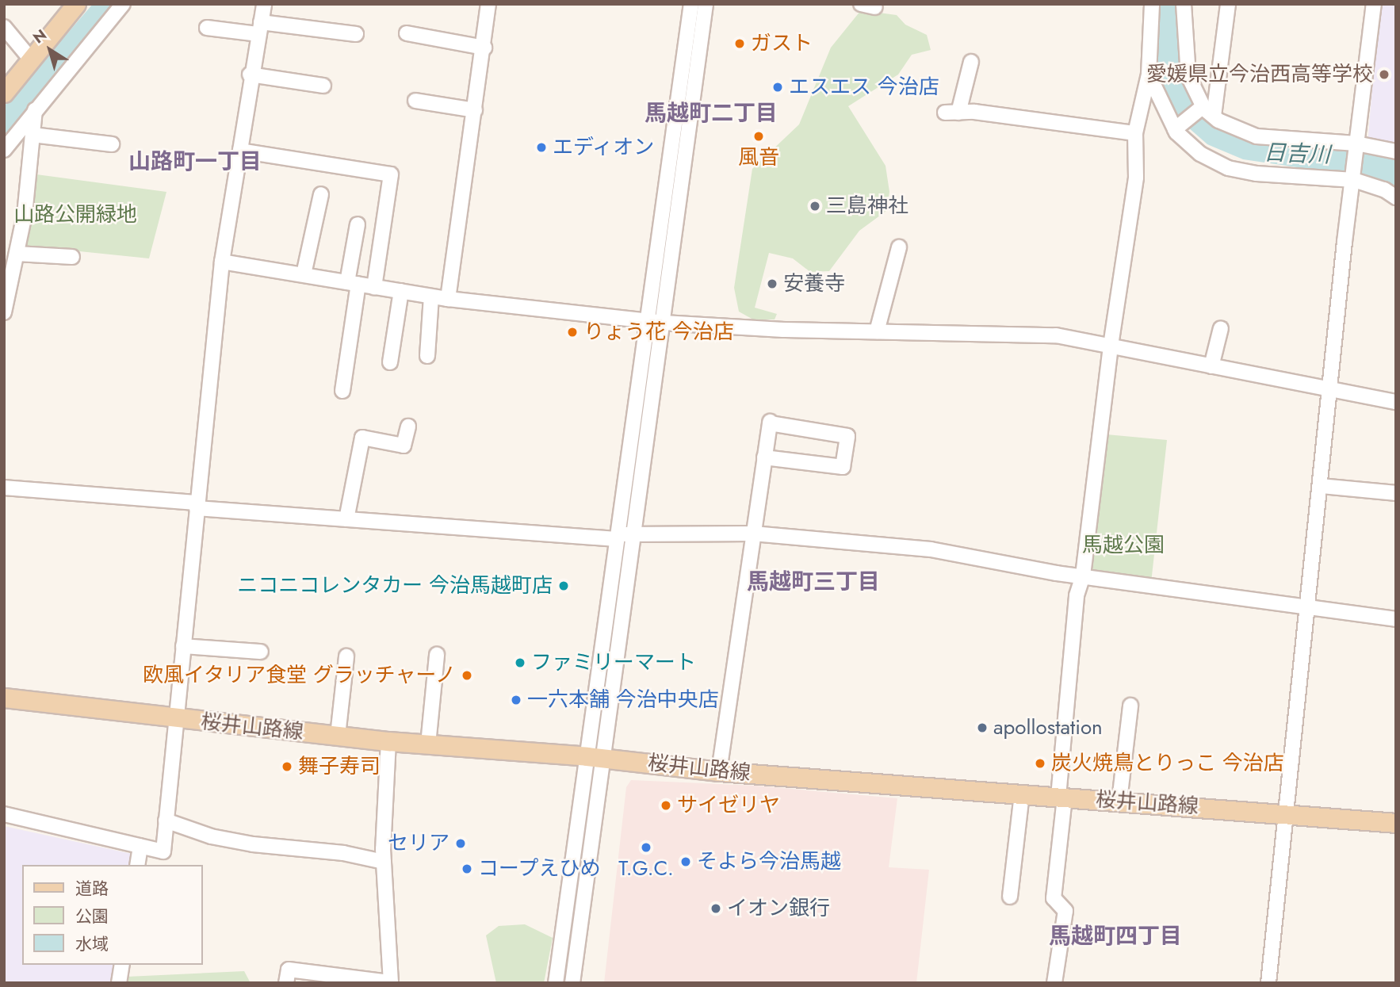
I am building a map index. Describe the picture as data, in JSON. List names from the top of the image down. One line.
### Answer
{"streets":{"main road":["桜井山路線"]},"districts":["馬越町二丁目","山路町一丁目","馬越町三丁目","馬越町四丁目"],"water":["日吉川"],"parks":["山路公開緑地","馬越公園"],"places":["ガスト","愛媛県立今治西高等学校","エスエス 今治店","風音","エディオン","三島神社","安養寺","りょう花 今治店","ニコニコレンタカー 今治馬越町店","ファミリーマート","欧風イタリア食堂 グラッチャーノ","一六本舗 今治中央店","apollostation","炭火焼鳥とりっこ 今治店","舞子寿司","サイゼリヤ","セリア","T.G.C.","そよら今治馬越","コープえひめ","イオン銀行"],"legend":["道路","公園","水域"],"north":"top left"}
